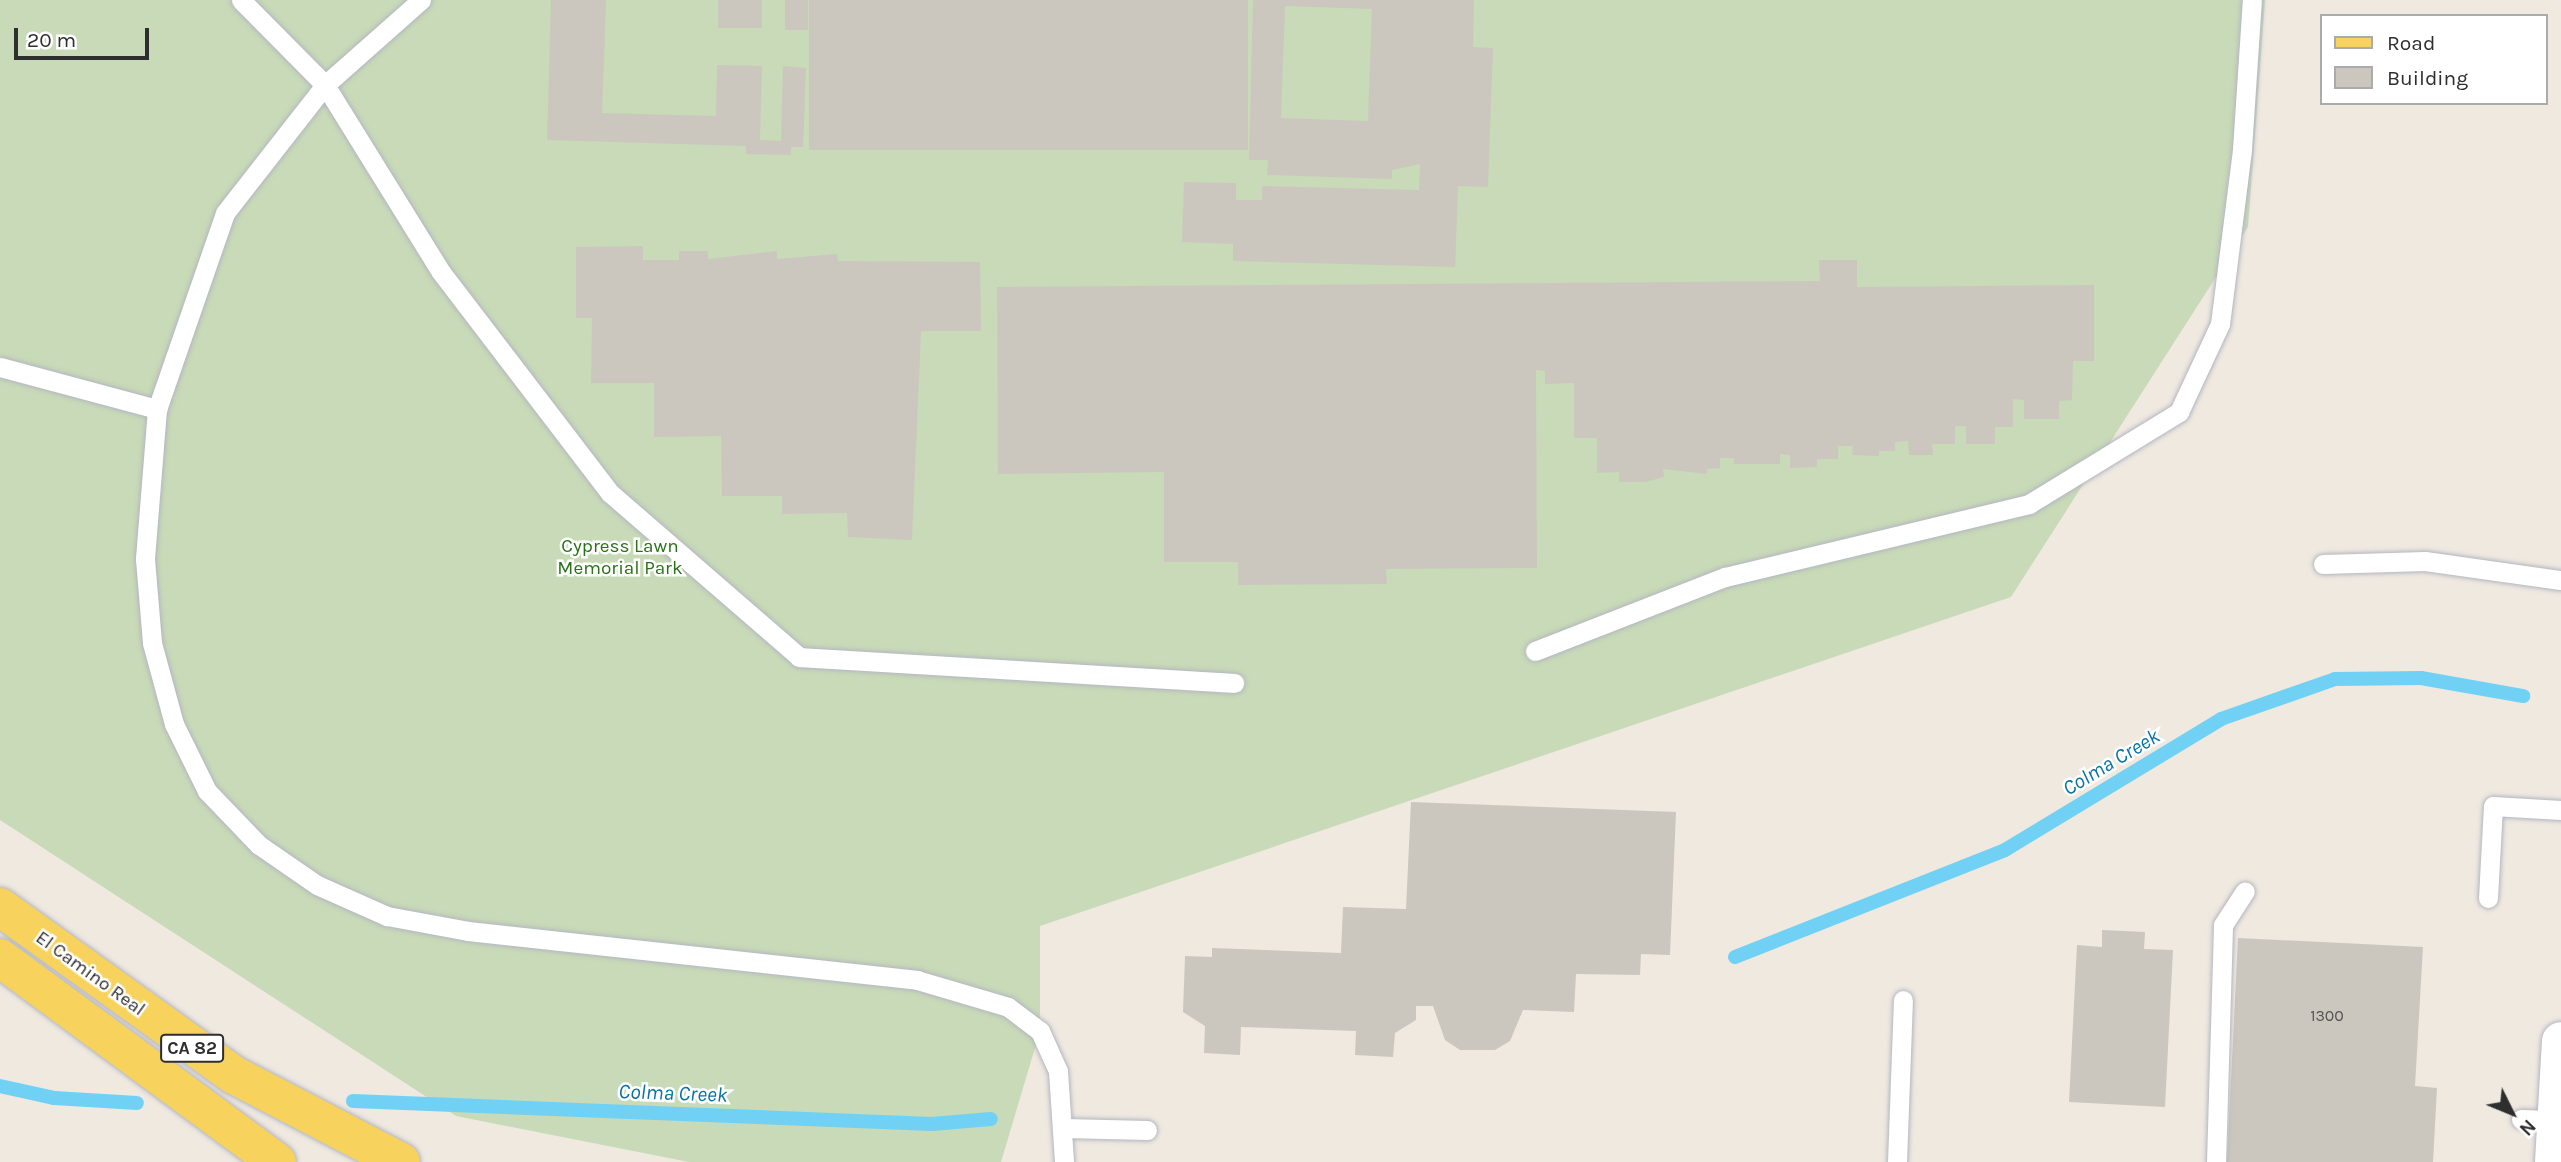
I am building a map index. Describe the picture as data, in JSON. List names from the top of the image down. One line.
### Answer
{"streets":{"main road":["El Camino Real","CA 82"]},"water":["Colma Creek"],"parks":["Cypress Lawn Memorial Park"],"house_numbers":["1300"],"legend":["Road","Building"],"scale_bar":"20 m","north":"bottom right"}
